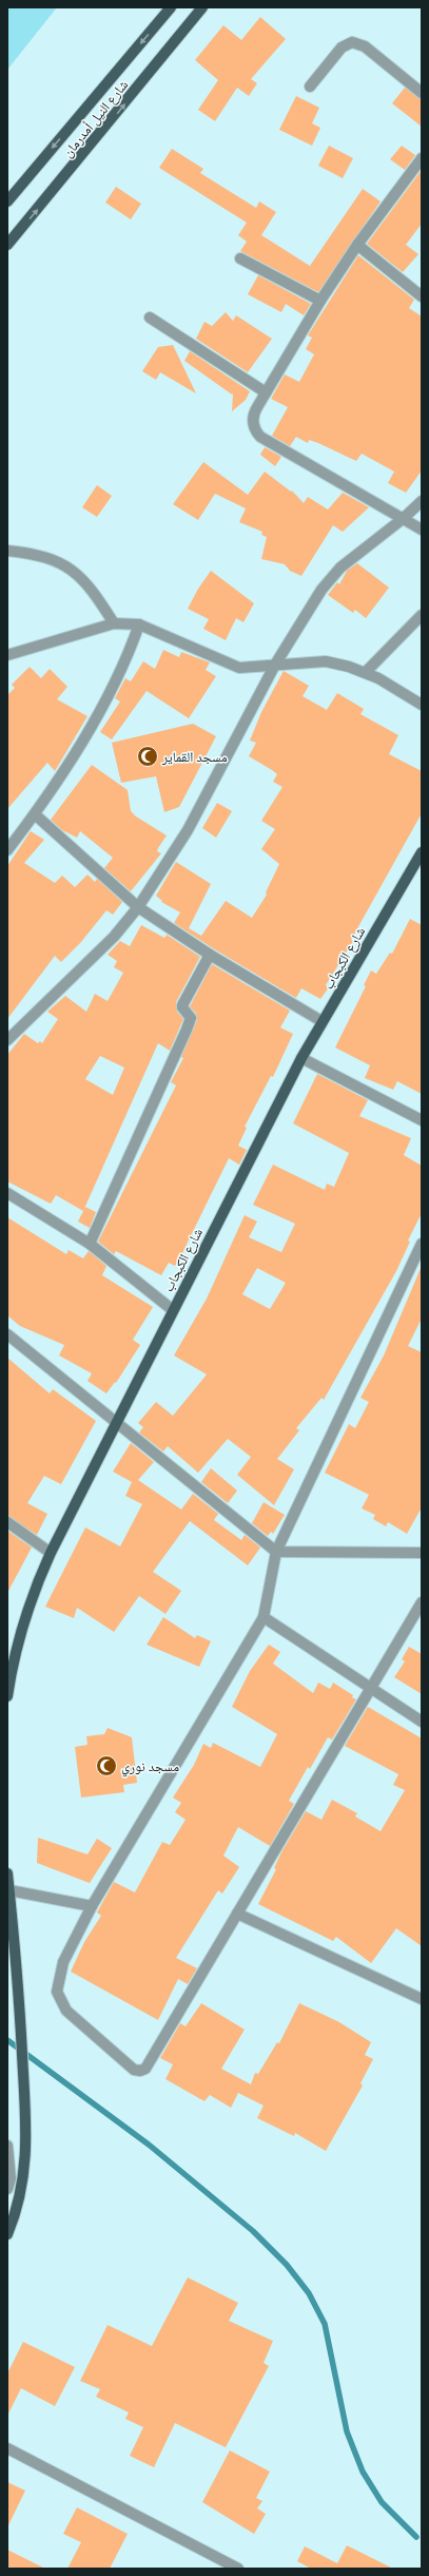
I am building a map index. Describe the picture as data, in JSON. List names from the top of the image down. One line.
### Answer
{"streets":{"main road":["شارع النيل أمدرمان","شارع الكبجاب"]},"places":{"mosque":["مسجد القماير","مسجد نوري"]}}
